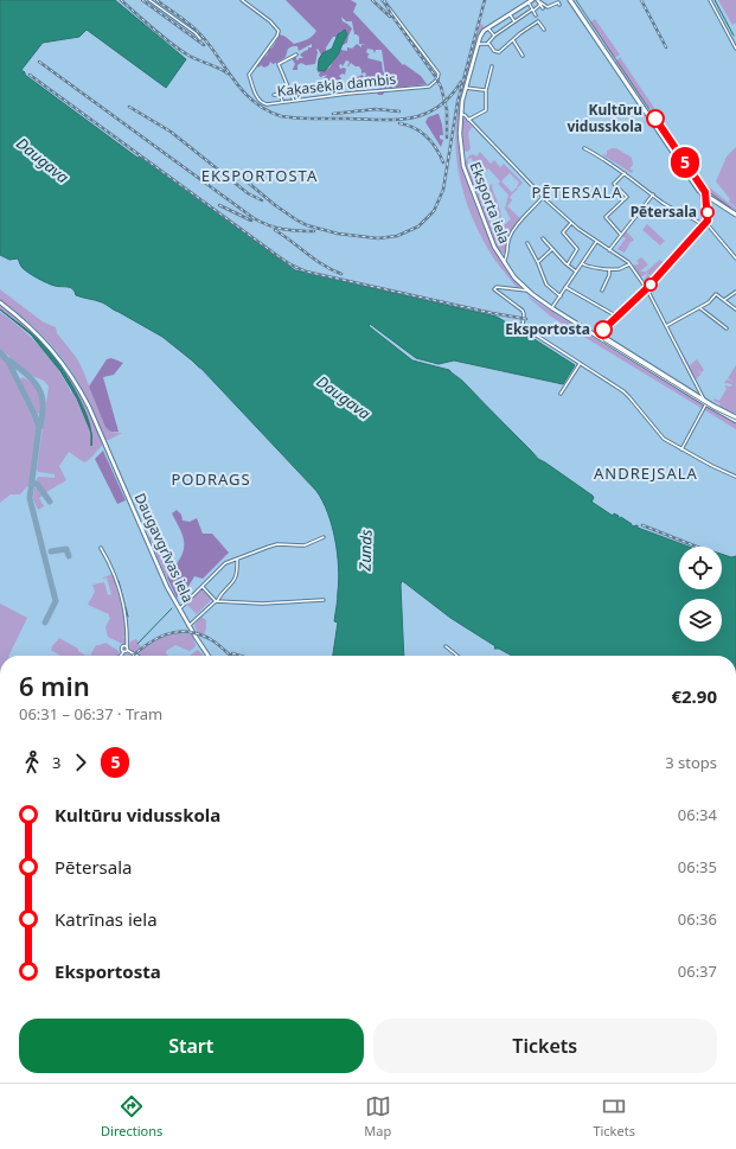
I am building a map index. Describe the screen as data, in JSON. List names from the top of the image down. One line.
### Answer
{"streets":{"street":["Kaķasēkļa dambis","Eksporta iela","Daugavgrīvas iela"]},"districts":["EKSPORTOSTA","PĒTERSALA","ANDREJSALA","PODRAGS"],"water":["Daugava","Zunds"],"places":["Kultūru vidusskola","Pētersala","Eksportosta"],"lines":["tram line 5"],"page":{"on_map":"5","heading":["6 min","06:31 – 06:37 · Tram","€2.90"],"legs":["3","5","3 stops"],"list":[{"name":"Kultūru vidusskola","value":"06:34"},{"name":"Pētersala","value":"06:35"},{"name":"Katrīnas iela","value":"06:36"},{"name":"Eksportosta","value":"06:37"}],"buttons":["Start","Tickets"],"tabs":["Directions","Map","Tickets"]}}
